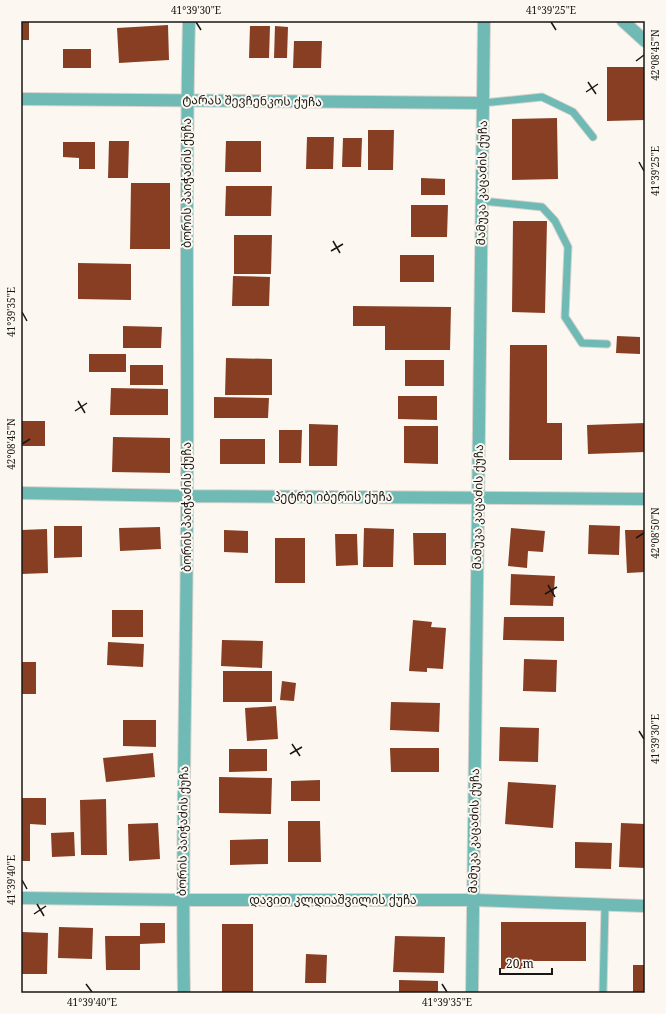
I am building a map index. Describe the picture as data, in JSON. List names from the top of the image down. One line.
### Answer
{"streets":{"street":["ტარას შევჩენკოს ქუჩა","ბორის პაიჭაძის ქუჩა","მამუკა კაცაძის ქუჩა","პეტრე იბერის ქუჩა","დავით კლდიაშვილის ქუჩა"]},"crossings":[["ტარას შევჩენკოს ქუჩა","ბორის პაიჭაძის ქუჩა"],["ტარას შევჩენკოს ქუჩა","მამუკა კაცაძის ქუჩა"],["ბორის პაიჭაძის ქუჩა","პეტრე იბერის ქუჩა"],["ბორის პაიჭაძის ქუჩა","დავით კლდიაშვილის ქუჩა"],["მამუკა კაცაძის ქუჩა","პეტრე იბერის ქუჩა"],["მამუკა კაცაძის ქუჩა","დავით კლდიაშვილის ქუჩა"]],"scale_bar":"20 m","coordinates":["41°39'30\"E","41°39'25\"E","42°08'45\"N","41°39'35\"E","42°08'50\"N","41°39'40\"E"]}
